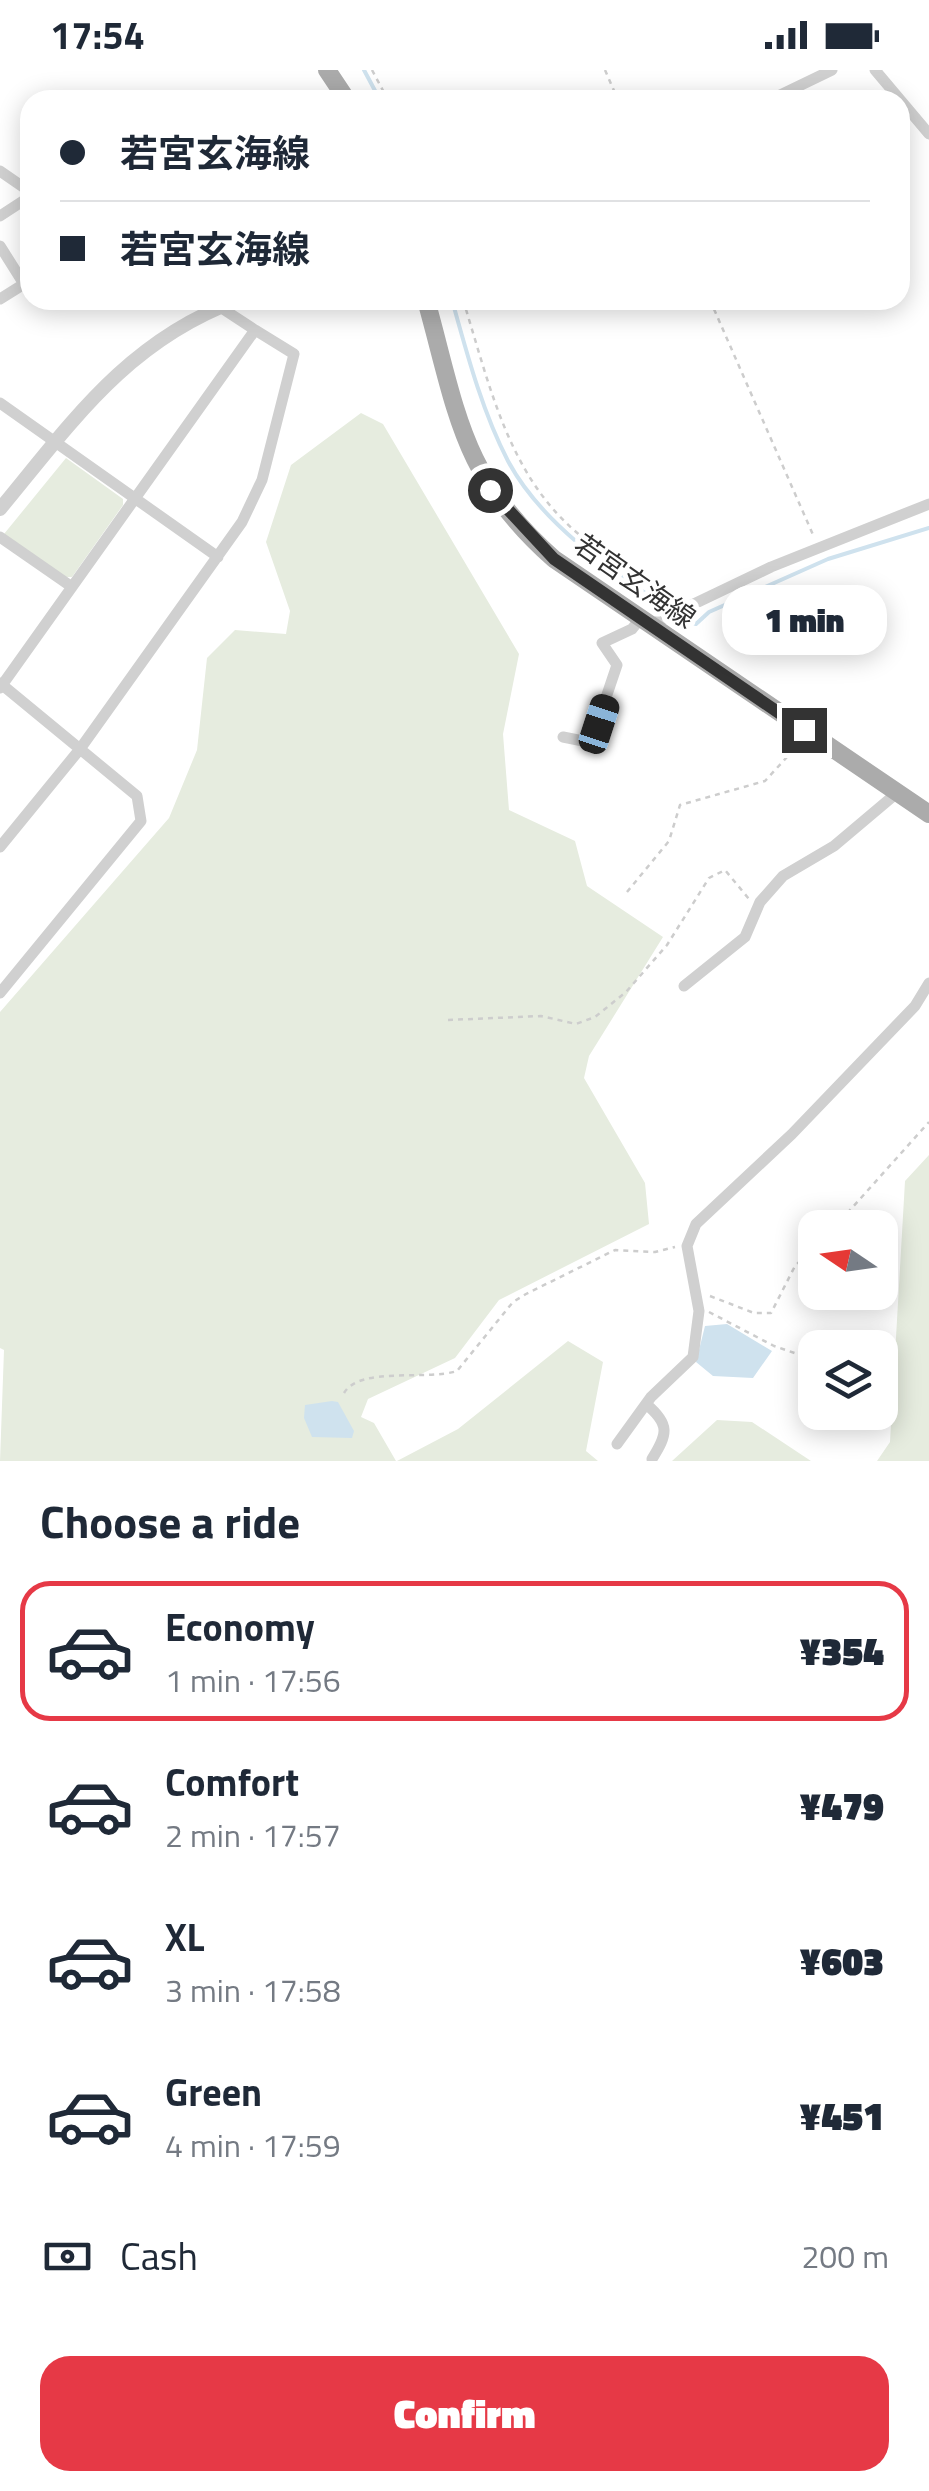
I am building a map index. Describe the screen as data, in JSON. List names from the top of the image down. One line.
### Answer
{"streets":{"main road":["若宮玄海線"]},"north":"left","page":{"status":"17:54","banner":["若宮玄海線","若宮玄海線"],"bubble":"1 min","heading":"Choose a ride","list":[{"name":"Economy","note":"1 min · 17:56","value":"¥354"},{"name":"Comfort","note":"2 min · 17:57","value":"¥479"},{"name":"XL","note":"3 min · 17:58","value":"¥603"},{"name":"Green","note":"4 min · 17:59","value":"¥451"}],"pay":["Cash","200 m"],"buttons":"Confirm"}}
